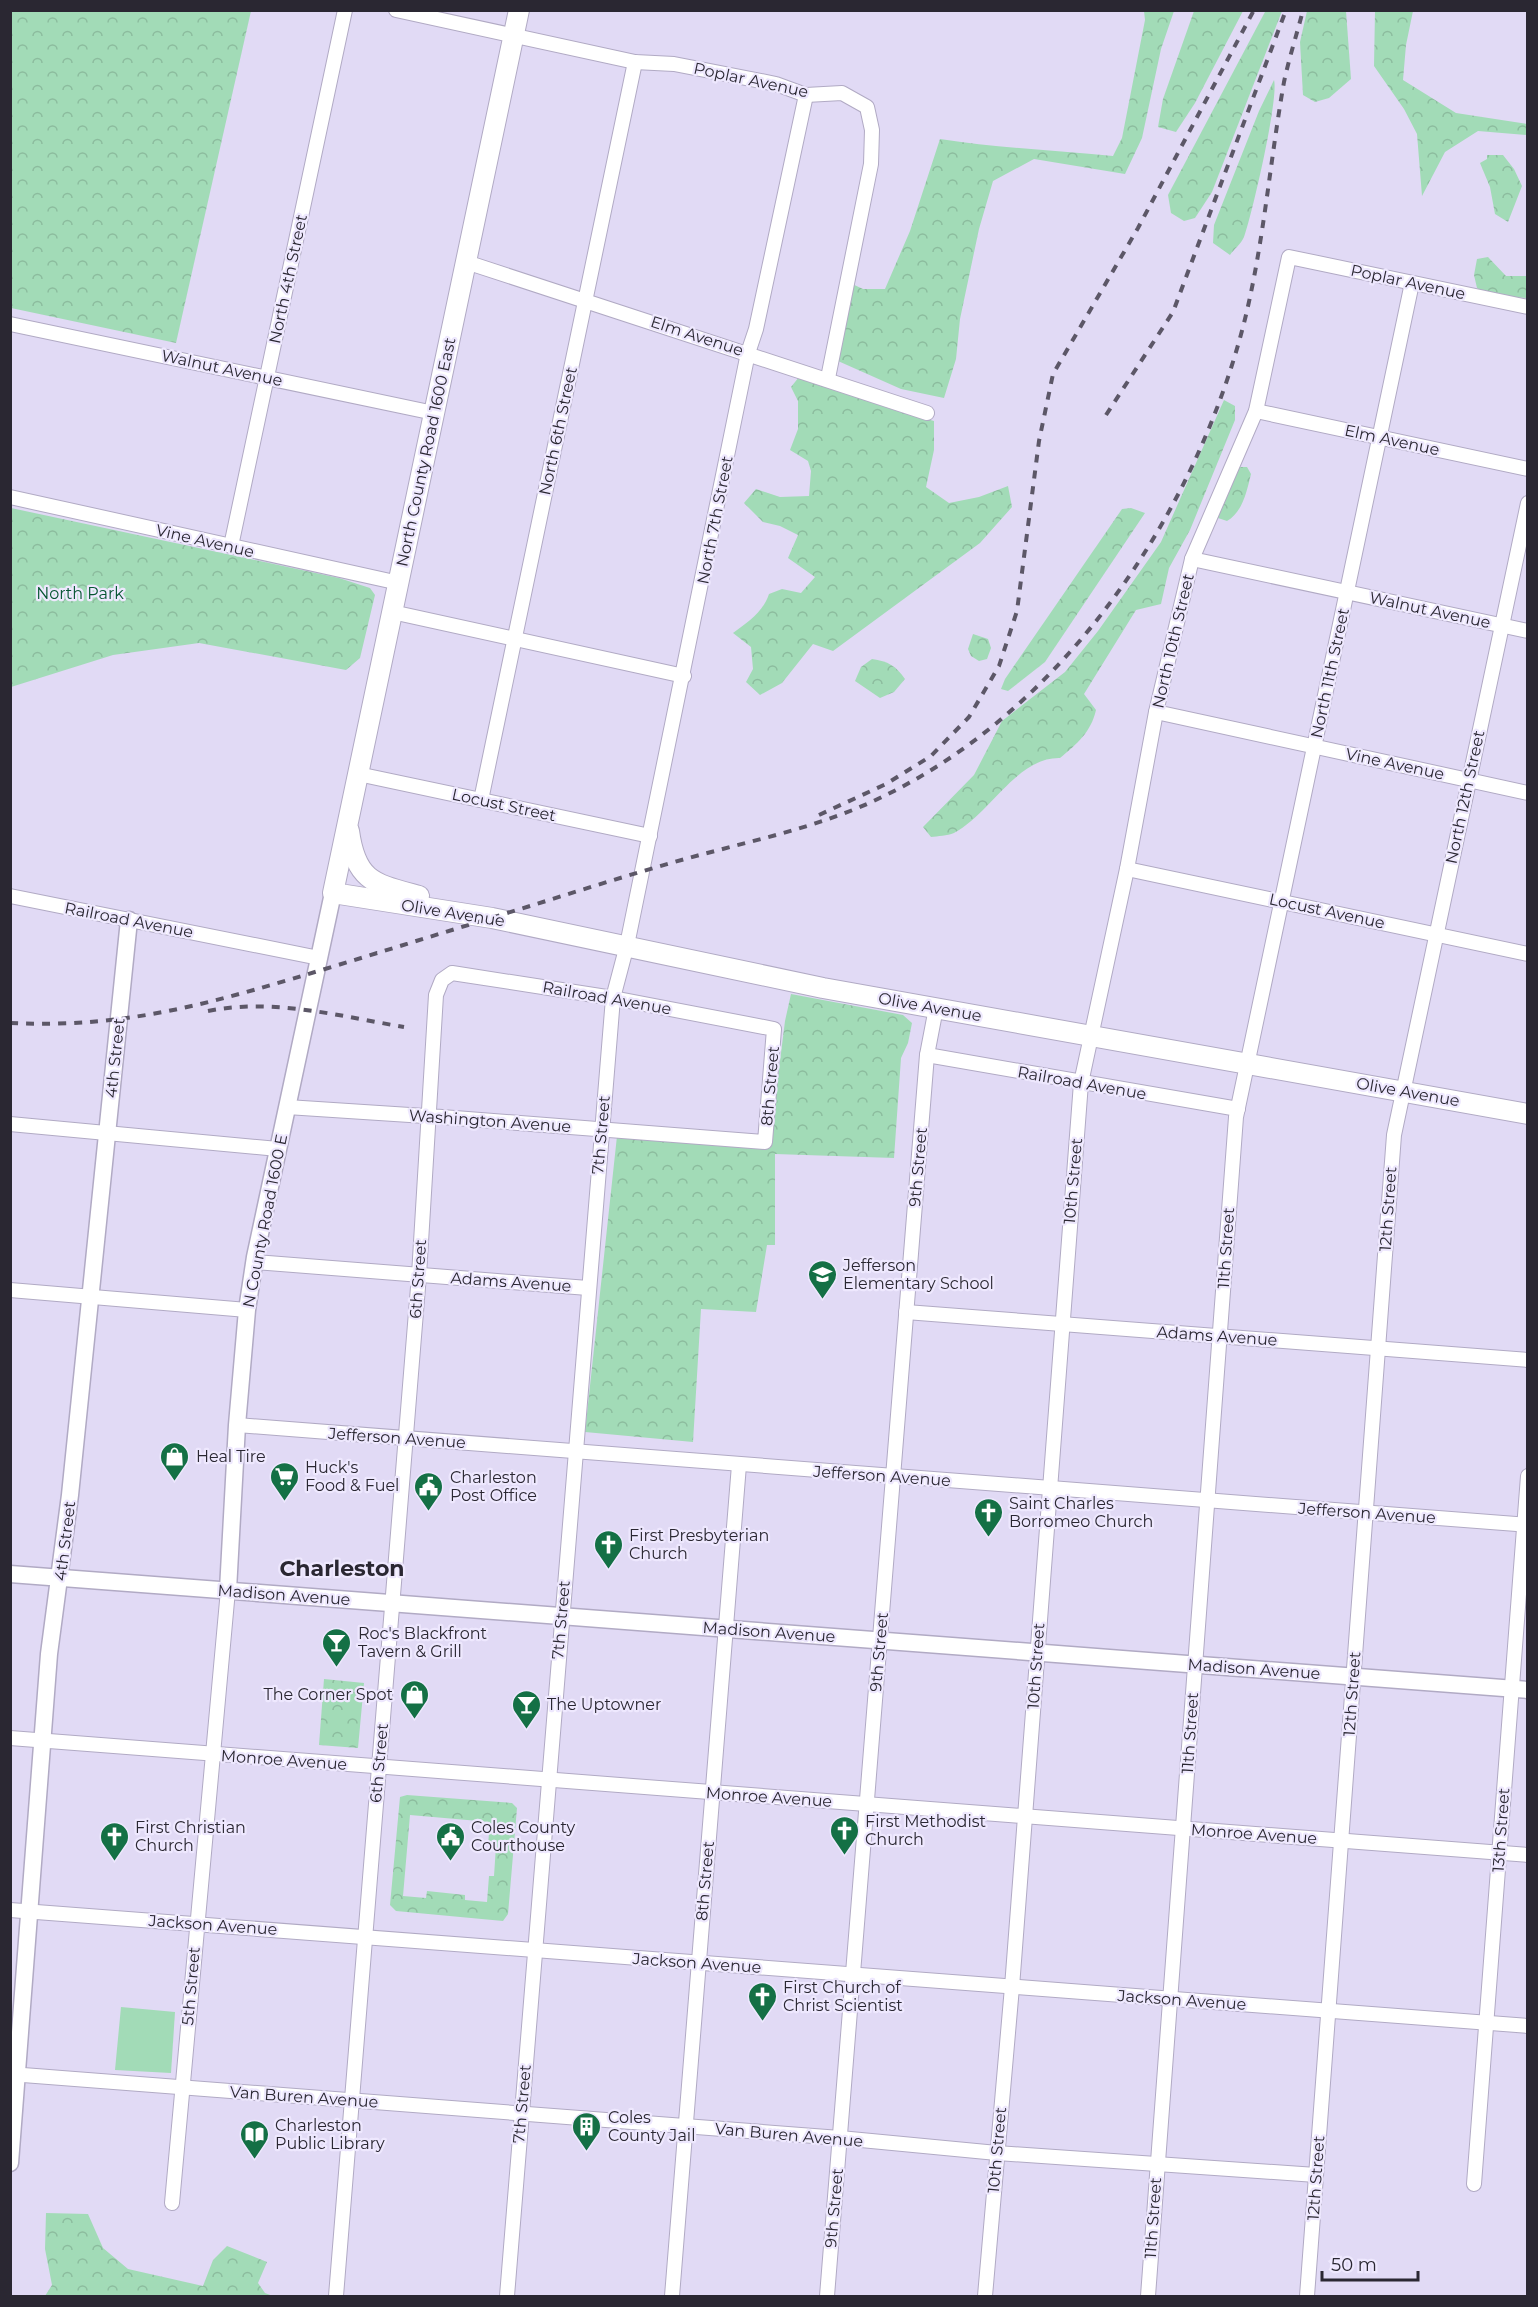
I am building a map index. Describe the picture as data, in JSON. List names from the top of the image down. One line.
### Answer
{"streets":{"main road":["North County Road 1600 East","Olive Avenue"],"street":["Poplar Avenue","North 4th Street","Elm Avenue","Walnut Avenue","North 6th Street","North 7th Street","Vine Avenue","North 10th Street","North 11th Street","North 12th Street","Locust Street","Locust Avenue","Railroad Avenue","4th Street","8th Street","Washington Avenue","7th Street","9th Street","10th Street","12th Street","N County Road 1600 E","11th Street","6th Street","Adams Avenue","Jefferson Avenue","Madison Avenue","Monroe Avenue","13th Street","Jackson Avenue","5th Street","Van Buren Avenue"]},"crossings":[["Poplar Avenue","Elm Avenue"],["Poplar Avenue","North 6th Street"],["Poplar Avenue","North County Road 1600 East"],["Poplar Avenue","North 7th Street"],["Poplar Avenue","North 10th Street"],["Poplar Avenue","North 11th Street"],["North 4th Street","Walnut Avenue"],["North 4th Street","Vine Avenue"],["Elm Avenue","North 6th Street"],["Elm Avenue","North County Road 1600 East"],["Elm Avenue","North 7th Street"],["Elm Avenue","North 10th Street"],["Elm Avenue","North 11th Street"],["Walnut Avenue","North County Road 1600 East"],["Walnut Avenue","North 10th Street"],["Walnut Avenue","North 11th Street"],["Walnut Avenue","North 12th Street"],["North 6th Street","Locust Street"],["North County Road 1600 East","Vine Avenue"],["North County Road 1600 East","Locust Street"],["North County Road 1600 East","Olive Avenue"],["North County Road 1600 East","N County Road 1600 E"],["North 7th Street","Locust Street"],["North 7th Street","Olive Avenue"],["North 7th Street","7th Street"],["Vine Avenue","North 10th Street"],["Vine Avenue","North 11th Street"],["Vine Avenue","North 12th Street"],["North 10th Street","Locust Avenue"],["North 10th Street","Olive Avenue"],["North 10th Street","10th Street"],["North 11th Street","Locust Avenue"],["North 11th Street","Olive Avenue"],["North 11th Street","11th Street"],["North 12th Street","Locust Avenue"],["North 12th Street","Olive Avenue"],["North 12th Street","12th Street"],["Olive Avenue","7th Street"],["Olive Avenue","9th Street"],["Olive Avenue","10th Street"],["Olive Avenue","12th Street"],["Olive Avenue","N County Road 1600 E"],["Olive Avenue","11th Street"],["Railroad Avenue","4th Street"],["Railroad Avenue","8th Street"],["Railroad Avenue","7th Street"],["Railroad Avenue","9th Street"],["Railroad Avenue","10th Street"],["Railroad Avenue","N County Road 1600 E"],["Railroad Avenue","11th Street"],["Railroad Avenue","6th Street"],["4th Street","Madison Avenue"],["4th Street","Monroe Avenue"],["4th Street","Jackson Avenue"],["4th Street","Van Buren Avenue"],["8th Street","Washington Avenue"],["8th Street","Jefferson Avenue"],["8th Street","Madison Avenue"],["8th Street","Monroe Avenue"],["8th Street","Jackson Avenue"],["8th Street","Van Buren Avenue"],["Washington Avenue","7th Street"],["Washington Avenue","N County Road 1600 E"],["Washington Avenue","6th Street"],["7th Street","Adams Avenue"],["7th Street","Jefferson Avenue"],["7th Street","Madison Avenue"],["7th Street","Monroe Avenue"],["7th Street","Jackson Avenue"],["7th Street","Van Buren Avenue"],["9th Street","Adams Avenue"],["9th Street","Jefferson Avenue"],["9th Street","Madison Avenue"],["9th Street","Monroe Avenue"],["9th Street","Jackson Avenue"],["9th Street","Van Buren Avenue"],["10th Street","Adams Avenue"],["10th Street","Jefferson Avenue"],["10th Street","Madison Avenue"],["10th Street","Monroe Avenue"],["10th Street","Jackson Avenue"],["10th Street","Van Buren Avenue"],["12th Street","Adams Avenue"],["12th Street","Jefferson Avenue"],["12th Street","Madison Avenue"],["12th Street","Monroe Avenue"],["12th Street","Jackson Avenue"],["12th Street","Van Buren Avenue"],["N County Road 1600 E","Adams Avenue"],["N County Road 1600 E","Jefferson Avenue"],["N County Road 1600 E","Madison Avenue"],["N County Road 1600 E","5th Street"],["11th Street","Adams Avenue"],["11th Street","Jefferson Avenue"],["11th Street","Madison Avenue"],["11th Street","Monroe Avenue"],["11th Street","Jackson Avenue"],["11th Street","Van Buren Avenue"],["6th Street","Adams Avenue"],["6th Street","Jefferson Avenue"],["6th Street","Madison Avenue"],["6th Street","Monroe Avenue"],["6th Street","Jackson Avenue"],["6th Street","Van Buren Avenue"],["Jefferson Avenue","13th Street"],["Madison Avenue","13th Street"],["Madison Avenue","5th Street"],["Monroe Avenue","13th Street"],["Monroe Avenue","5th Street"],["13th Street","Jackson Avenue"],["Jackson Avenue","5th Street"],["5th Street","Van Buren Avenue"]],"districts":["Charleston"],"parks":["North Park"],"places":{"school or university":["Jefferson Elementary School"],"shop":["Heal Tire","The Corner Spot"],"supermarket":["Huck's Food & Fuel"],"public building":["Charleston Post Office","Coles County Courthouse"],"church":["Saint Charles Borromeo Church","First Presbyterian Church","First Methodist Church","First Christian Church","First Church of Christ Scientist"],"bar":["Roc's Blackfront Tavern & Grill","The Uptowner"],"building":["Coles County Jail"],"library":["Charleston Public Library"]},"scale_bar":"50 m"}
